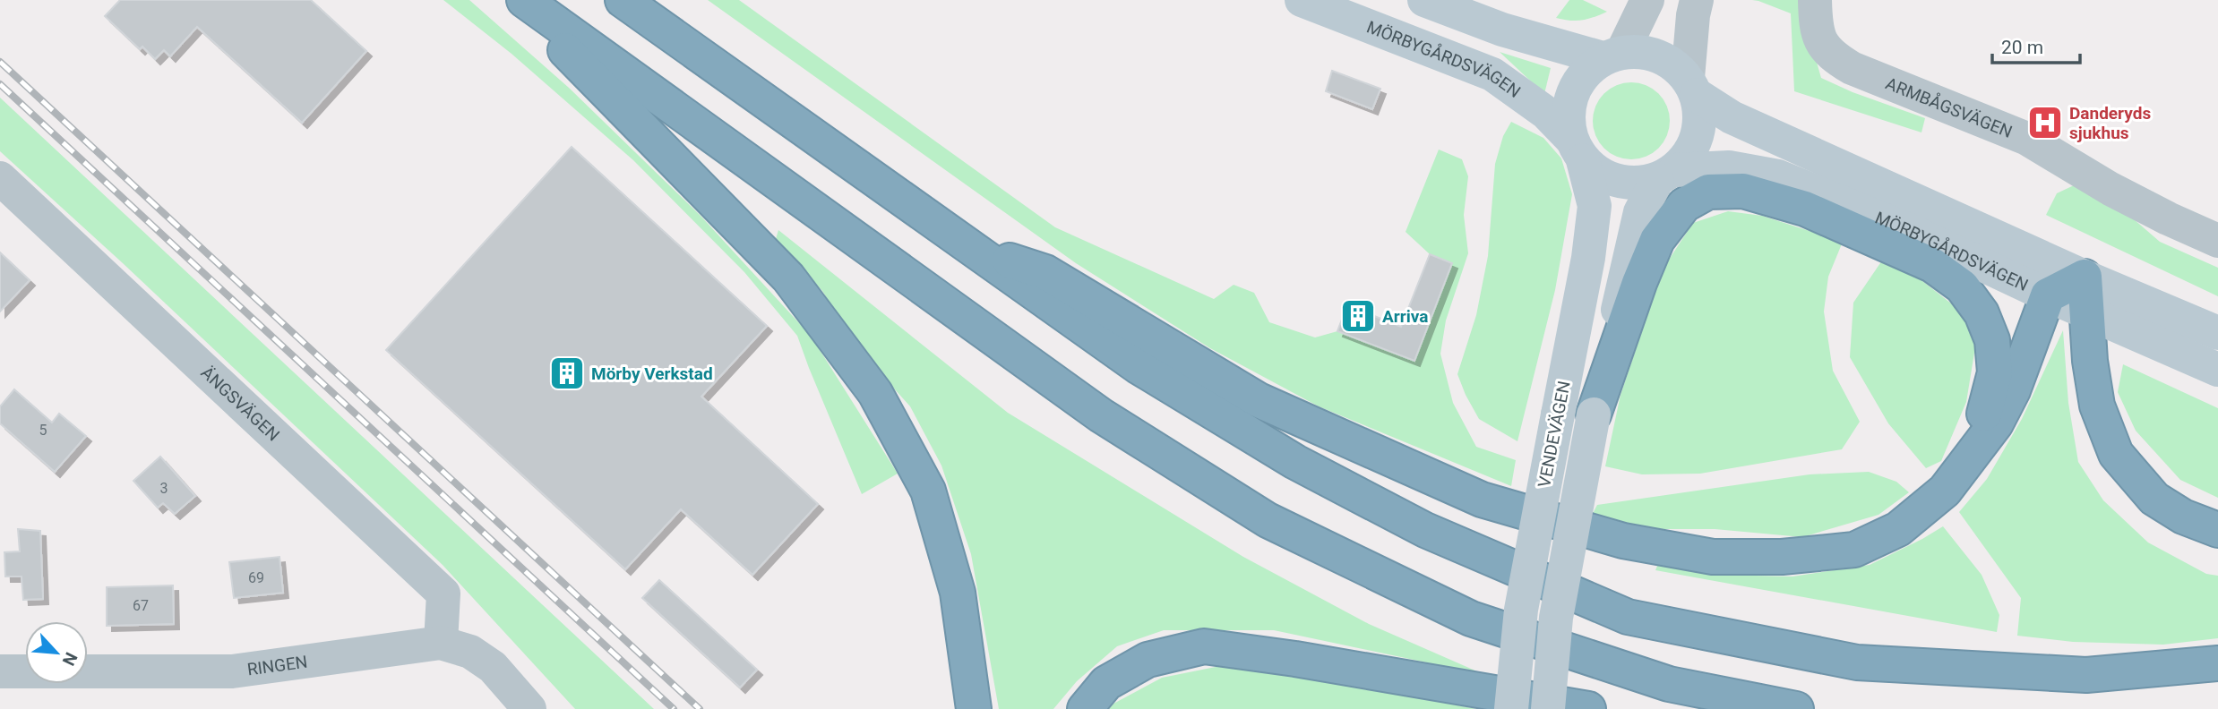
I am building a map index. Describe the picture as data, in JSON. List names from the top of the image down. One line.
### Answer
{"streets":{"street":["MÖRBYGÅRDSVÄGEN","ARMBÅGSVÄGEN","ÄNGSVÄGEN","VENDEVÄGEN","RINGEN"]},"crossings":[["MÖRBYGÅRDSVÄGEN","VENDEVÄGEN"],["ÄNGSVÄGEN","RINGEN"]],"places":{"hospital":["Danderyds sjukhus"],"building":["Arriva","Mörby Verkstad"]},"house_numbers":["5","3","69","67"],"scale_bar":"20 m","north":"bottom right"}
